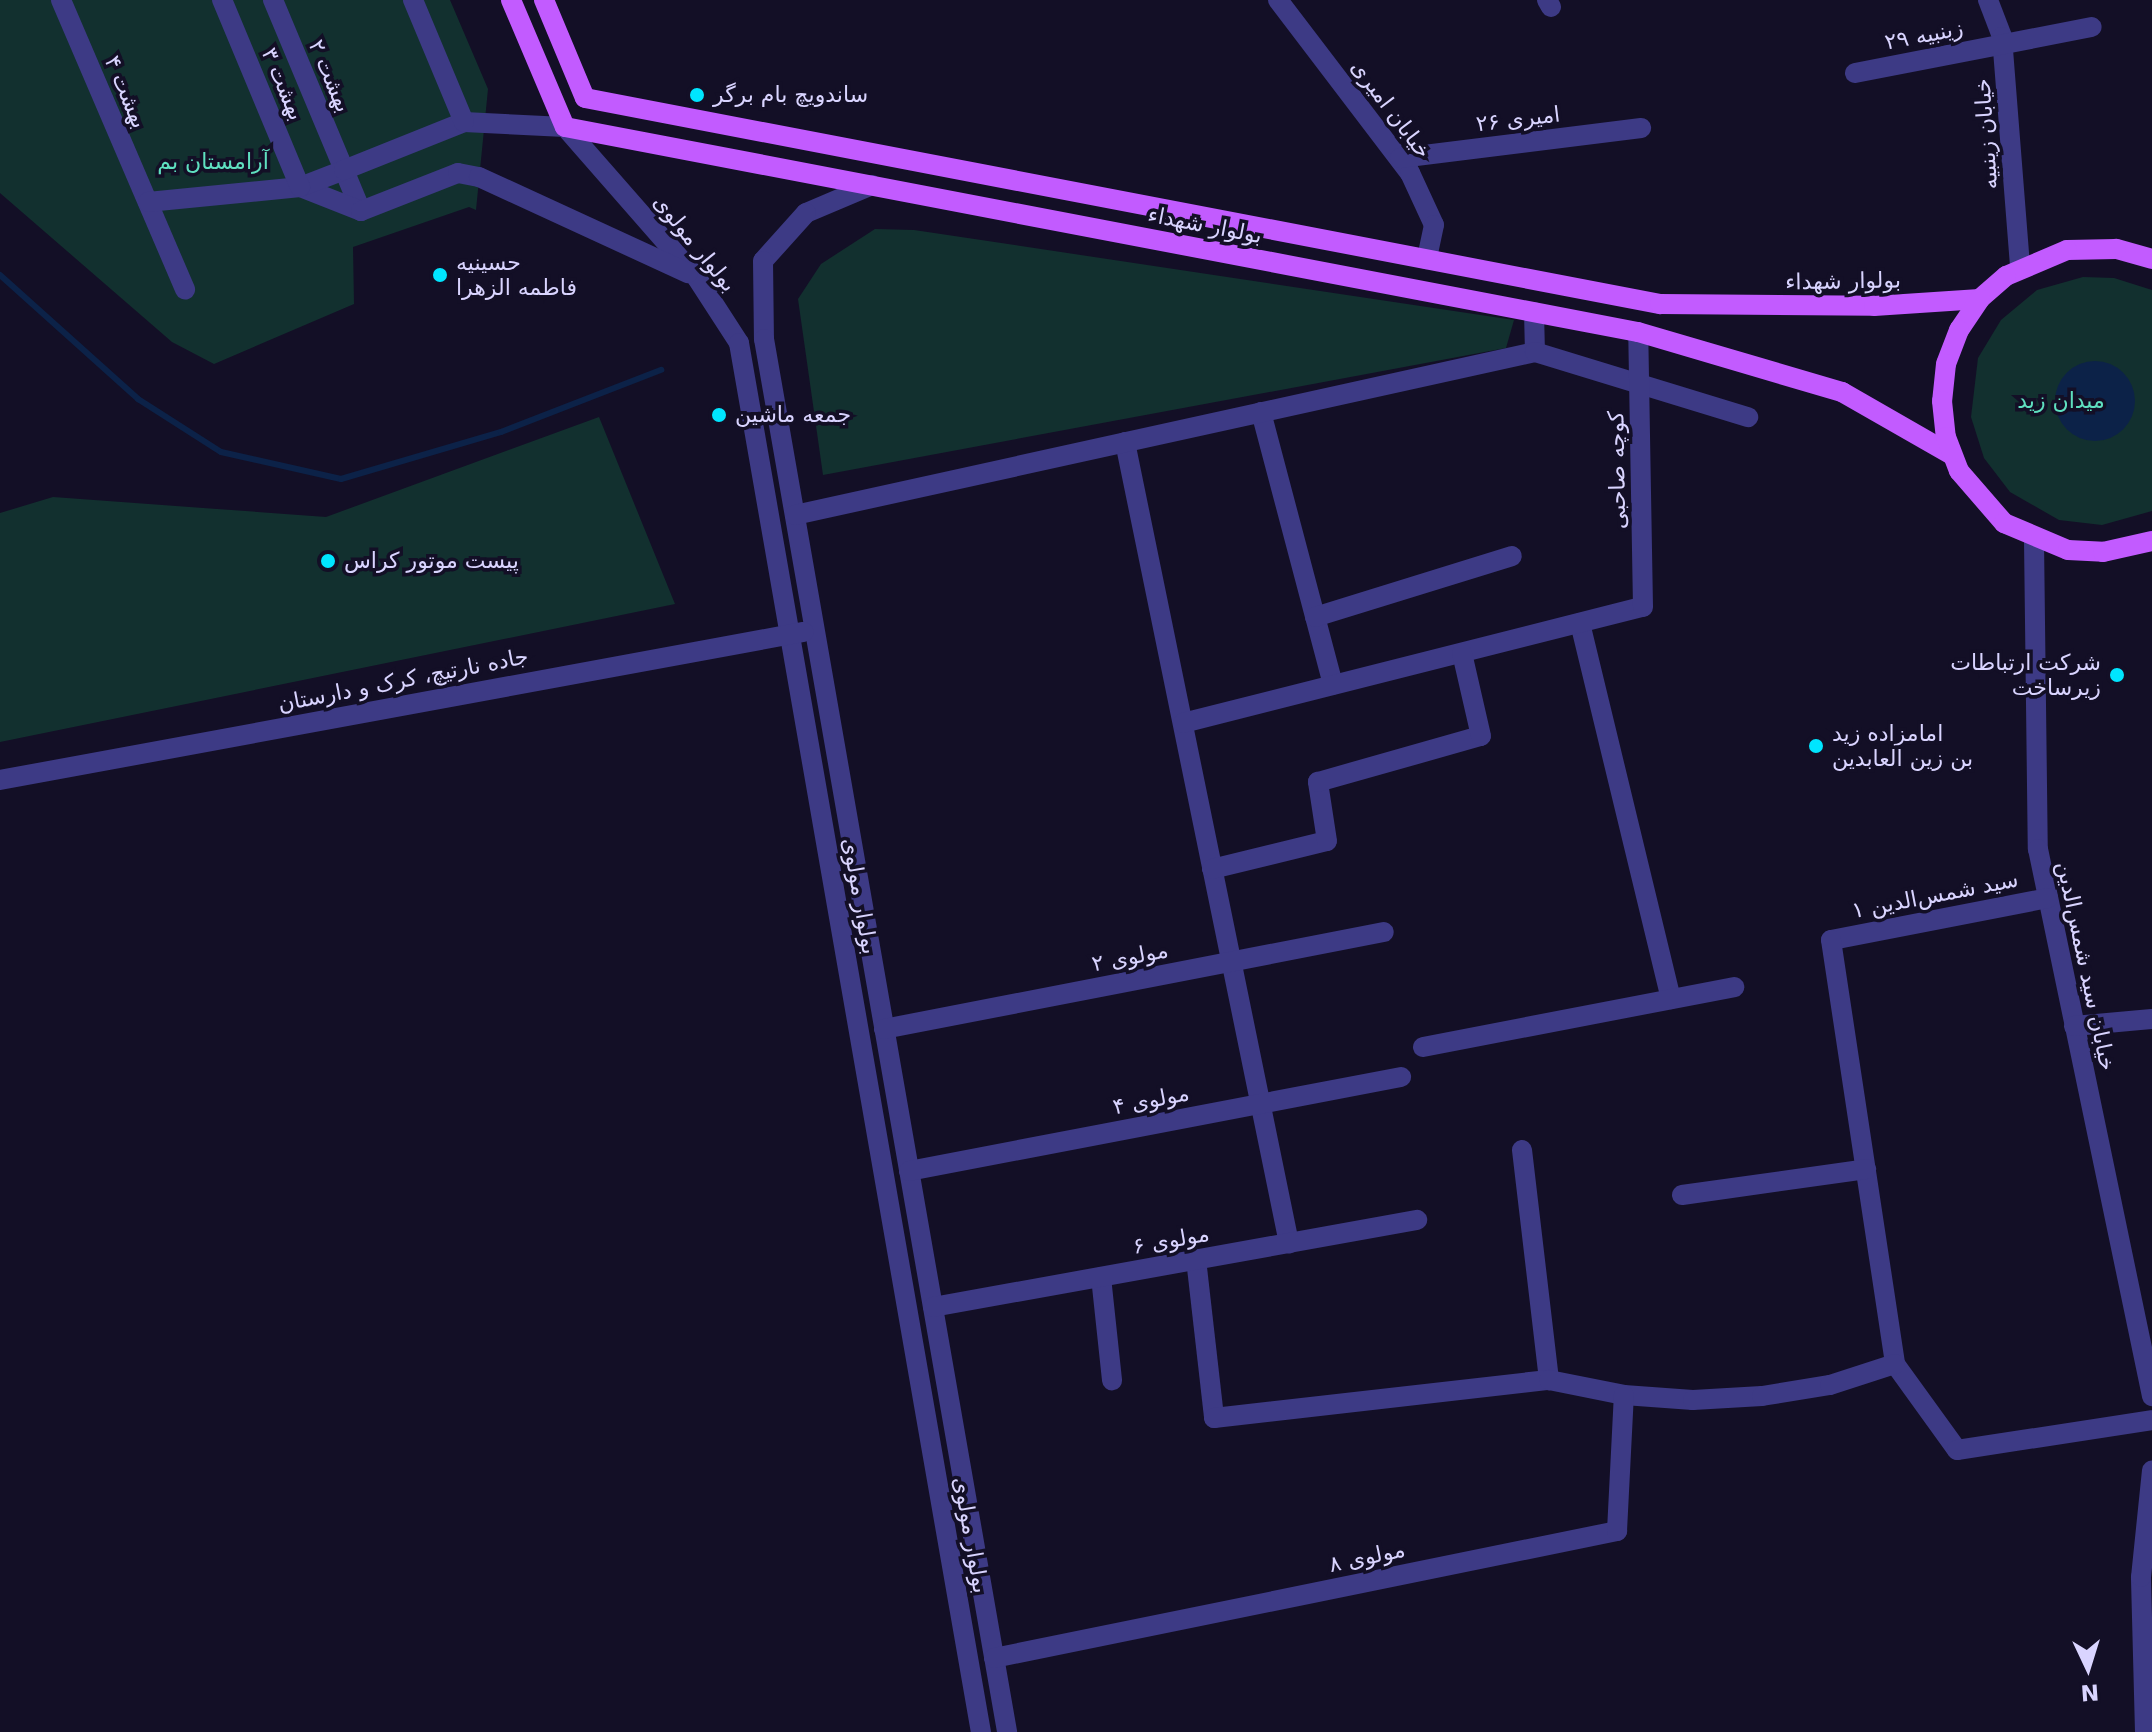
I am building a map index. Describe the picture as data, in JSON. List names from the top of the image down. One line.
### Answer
{"streets":{"main road":["بولوار شهداء"],"street":["زینبیه ۲۹","بهشت ۲","بهشت ۳","بهشت ۴","خیابان امیری","امیری ۲۶","خیابان زینبیه","بولوار مولوی","کوچه صاحبی","جاده نارتیچ، کرک و دارستان","سید شمس‌الدین ۱","مولوی ۲","خیابان سید شمس‌الدین","مولوی ۴","مولوی ۶","مولوی ۸"]},"crossings":[["زینبیه ۲۹","خیابان زینبیه"],["خیابان امیری","امیری ۲۶"],["خیابان امیری","بولوار شهداء"],["بولوار شهداء","بولوار مولوی"],["بولوار شهداء","کوچه صاحبی"],["بولوار مولوی","جاده نارتیچ، کرک و دارستان"],["بولوار مولوی","مولوی ۲"],["بولوار مولوی","مولوی ۴"],["بولوار مولوی","مولوی ۶"],["بولوار مولوی","مولوی ۸"],["سید شمس‌الدین ۱","خیابان سید شمس‌الدین"]],"parks":["آرامستان بم","میدان زید"],"places":["ساندویچ بام برگر","حسینیه فاطمه الزهرا","جمعه ماشین","پیست موتور کراس","شرکت ارتباطات زیرساخت","امامزاده زید بن زین العابدین"],"north":"bottom"}
